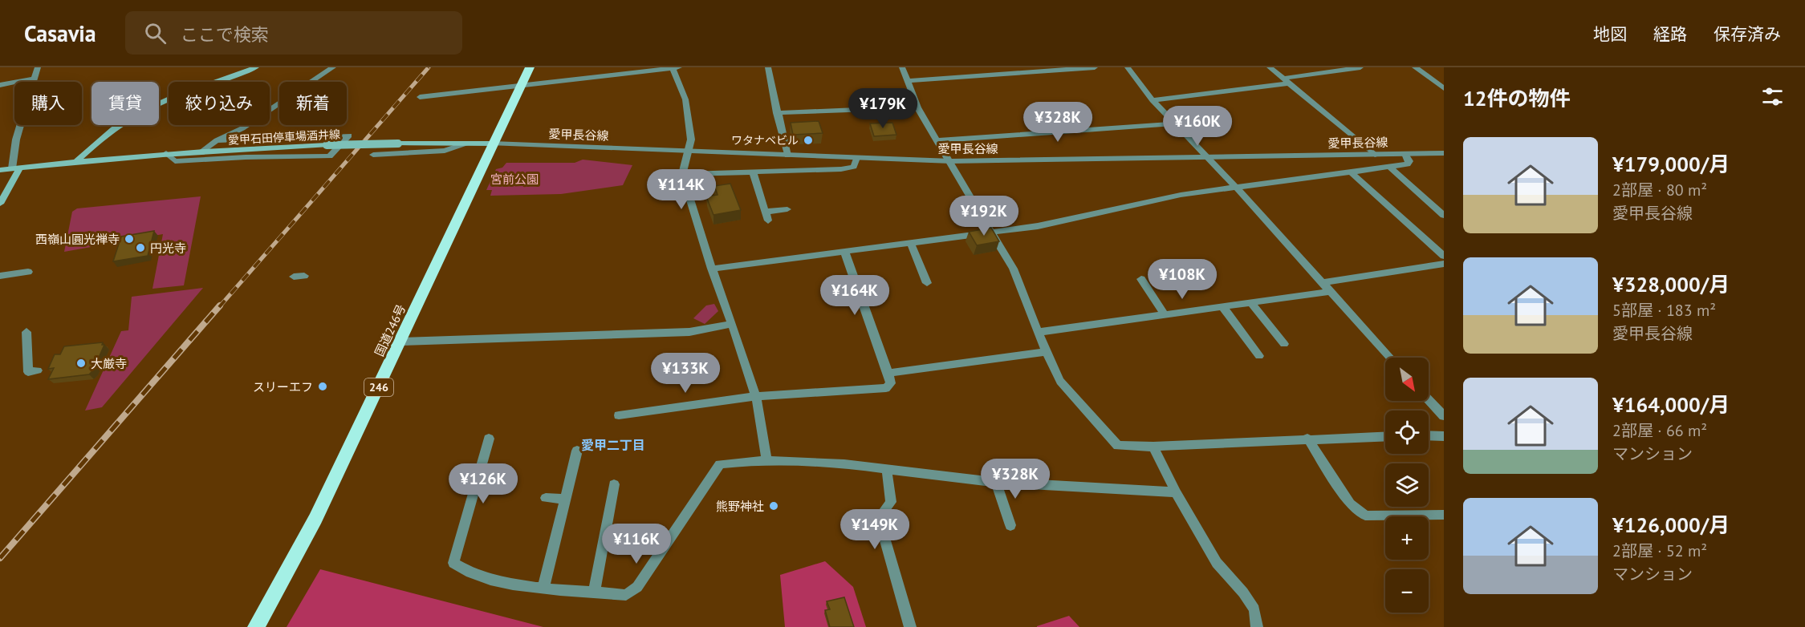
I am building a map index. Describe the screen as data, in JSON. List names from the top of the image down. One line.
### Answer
{"streets":{"highway":["国道246号","246"],"main road":["愛甲石田停車場酒井線"],"street":["愛甲長谷線"]},"crossings":[["愛甲長谷線","愛甲石田停車場酒井線"],["愛甲長谷線","国道246号"],["愛甲石田停車場酒井線","国道246号"]],"districts":["愛甲二丁目"],"parks":["宮前公園"],"places":["ワタナベビル","西嶺山圓光禅寺","円光寺","大厳寺","スリーエフ","熊野神社"],"north":"bottom right","page":{"header":"Casavia","search":"ここで検索","nav":["地図","経路","保存済み"],"heading":"12件の物件","chip":["購入","賃貸","絞り込み","新着"],"price":["¥179K","¥328K","¥160K","¥114K","¥192K","¥108K","¥164K","¥133K","¥328K","¥126K","¥149K","¥116K"],"list":[{"name":"¥179,000/月","note":"2部屋 · 80 m² · 愛甲長谷線"},{"name":"¥328,000/月","note":"5部屋 · 183 m² · 愛甲長谷線"},{"name":"¥164,000/月","note":"2部屋 · 66 m² · マンション"},{"name":"¥126,000/月","note":"2部屋 · 52 m² · マンション"}],"map_buttons":["+","−"]}}
